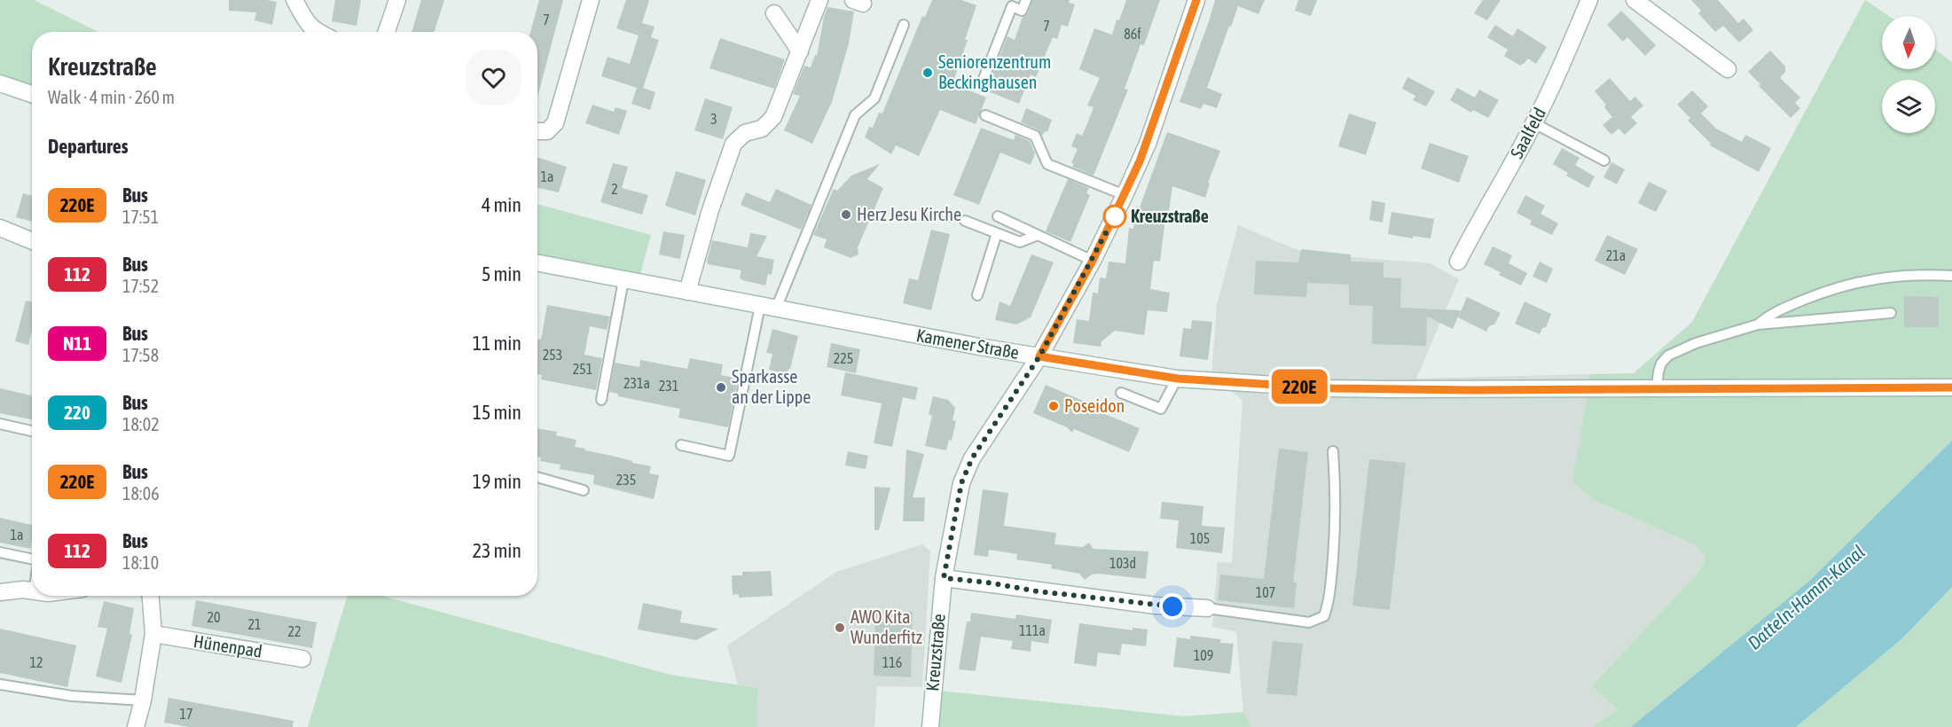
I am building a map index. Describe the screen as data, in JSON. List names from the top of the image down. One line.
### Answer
{"streets":{"street":["Saalfeld","Kamener Straße","Hünenpad","Kreuzstraße"]},"crossings":[["Kamener Straße","Kreuzstraße"]],"water":["Datteln-Hamm-Kanal"],"places":["Seniorenzentrum Beckinghausen","Herz Jesu Kirche","Kreuzstraße","Sparkasse an der Lippe","Poseidon","AWO Kita Wunderfitz"],"lines":["bus line 220E"],"house_numbers":["7","7","86f","3","1a","2","21a","253","225","251","231a","231","235","1a","105","103d","107","20","21","111a","22","109","12","116","17"],"north":"bottom","page":{"on_map":"220E","heading":[["Kreuzstraße","Walk · 4 min · 260 m"],"Departures"],"list":[{"mark":"220E","name":"Bus","note":"17:51","value":"4 min"},{"mark":"112","name":"Bus","note":"17:52","value":"5 min"},{"mark":"N11","name":"Bus","note":"17:58","value":"11 min"},{"mark":"220","name":"Bus","note":"18:02","value":"15 min"},{"mark":"220E","name":"Bus","note":"18:06","value":"19 min"},{"mark":"112","name":"Bus","note":"18:10","value":"23 min"}]}}
